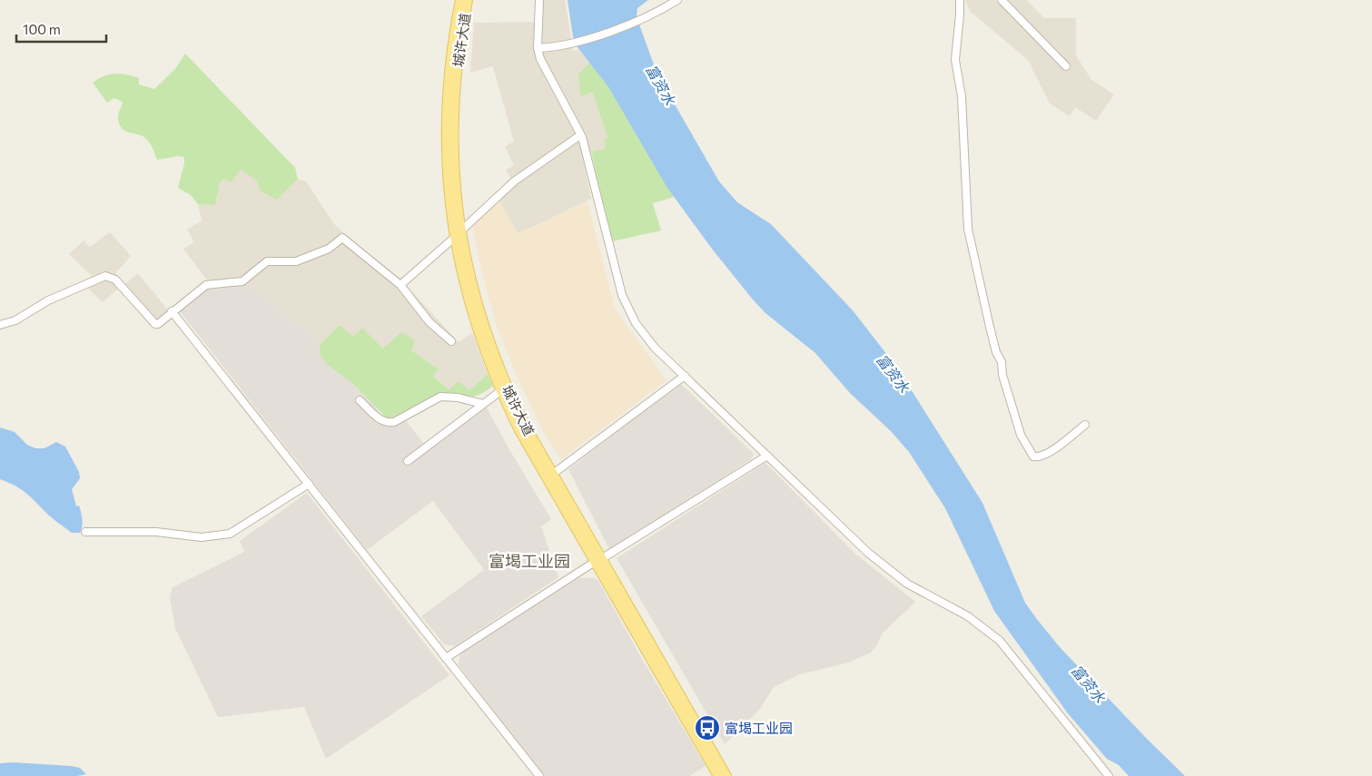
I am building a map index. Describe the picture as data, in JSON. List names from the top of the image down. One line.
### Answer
{"streets":{"main road":["城许大道"]},"districts":["富堨工业园"],"water":["富资水"],"places":{"bus stop":["富堨工业园"]},"scale_bar":"100 m"}
